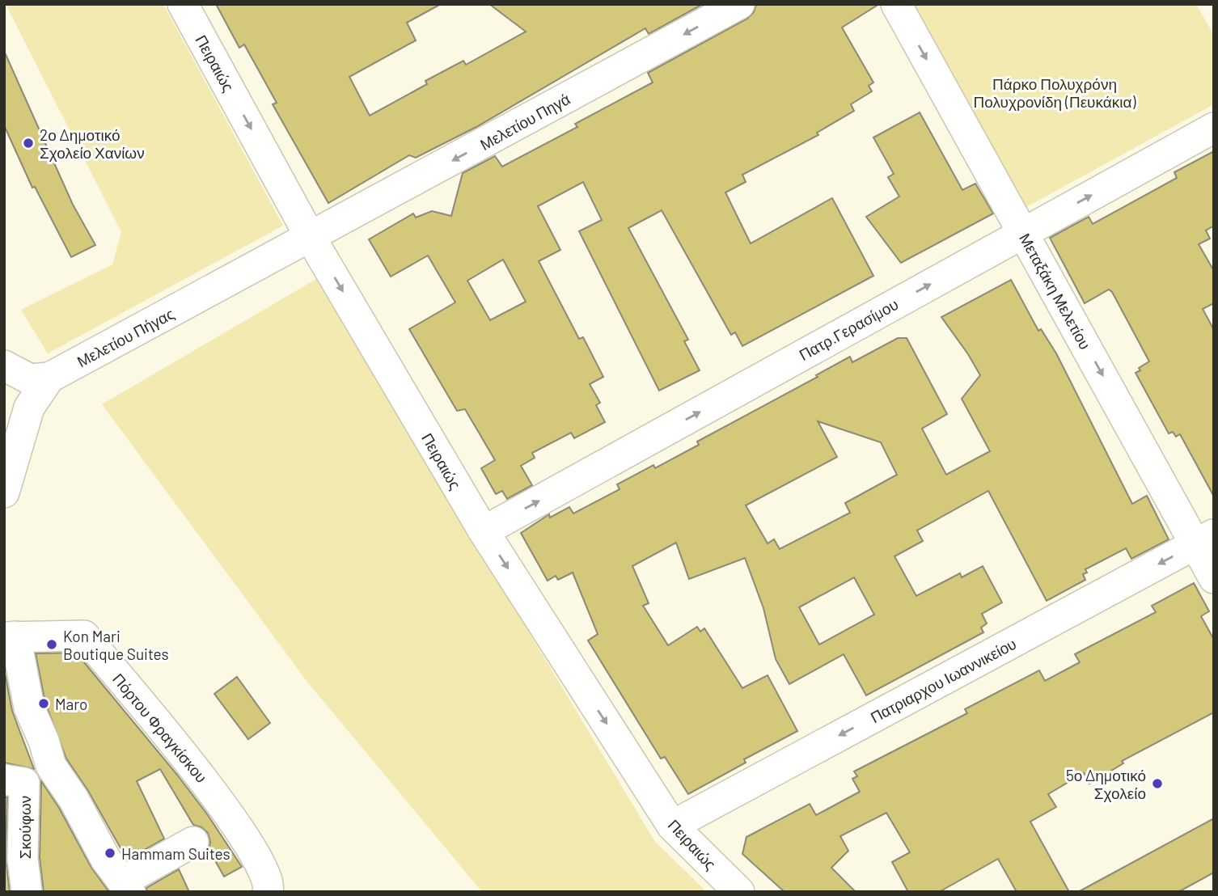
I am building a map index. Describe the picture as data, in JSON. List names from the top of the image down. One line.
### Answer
{"streets":{"street":["Πειραιώς","Μελετίου Πηγά","Μεταξάκη Μελετίου","Πατρ.Γερασίμου","Μελετίου Πήγας","Πατριαρχου Ιωαννικείου","Πόρτου Φραγκίσκου","Σκούφων"]},"crossings":[["Πειραιώς","Μελετίου Πηγά"],["Πειραιώς","Πατρ.Γερασίμου"],["Πειραιώς","Μελετίου Πήγας"],["Πειραιώς","Πατριαρχου Ιωαννικείου"],["Μελετίου Πηγά","Μελετίου Πήγας"],["Μεταξάκη Μελετίου","Πατρ.Γερασίμου"],["Μεταξάκη Μελετίου","Πατριαρχου Ιωαννικείου"]],"one_way":["Πειραιώς","Μελετίου Πηγά","Μεταξάκη Μελετίου","Πατρ.Γερασίμου","Πατριαρχου Ιωαννικείου"],"parks":["Πάρκο Πολυχρόνη Πολυχρονίδη (Πευκάκια)"],"places":["2ο Δημοτικό Σχολείο Χανίων","Kon Mari Boutique Suites","Maro","5ο Δημοτικό Σχολείο","Hammam Suites"]}
